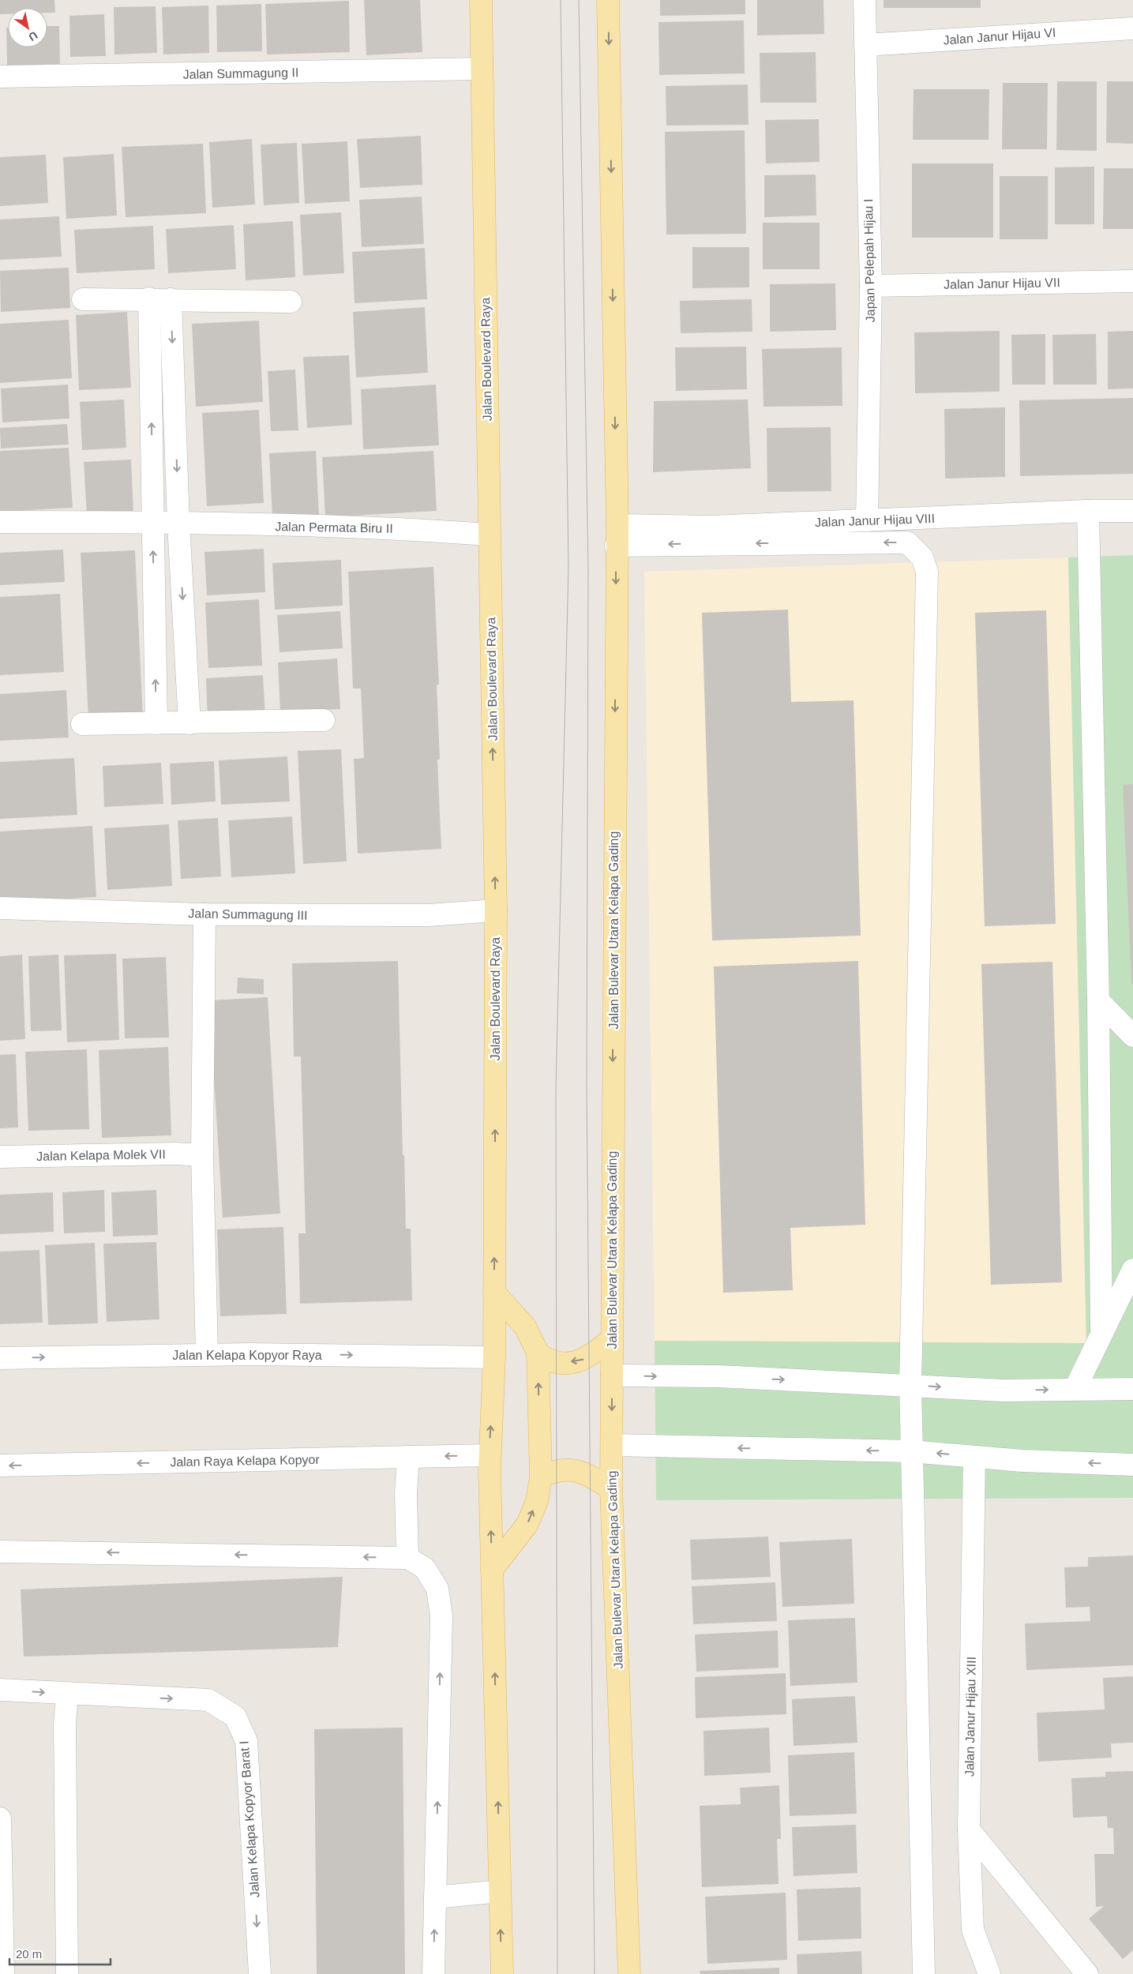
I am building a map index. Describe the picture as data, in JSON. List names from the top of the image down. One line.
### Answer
{"streets":{"main road":["Jalan Boulevard Raya","Jalan Bulevar Utara Kelapa Gading"],"street":["Jalan Janur Hijau VI","Jalan Summagung II","Japan Pelepah Hijau I","Jalan Janur Hijau VII","Jalan Janur Hijau VIII","Jalan Permata Biru II","Jalan Summagung III","Jalan Kelapa Molek VII","Jalan Kelapa Kopyor Raya","Jalan Raya Kelapa Kopyor","Jalan Janur Hijau XIII","Jalan Kelapa Kopyor Barat I"]},"crossings":[["Jalan Janur Hijau VI","Japan Pelepah Hijau I"],["Jalan Summagung II","Jalan Boulevard Raya"],["Japan Pelepah Hijau I","Jalan Janur Hijau VII"],["Japan Pelepah Hijau I","Jalan Janur Hijau VIII"],["Jalan Boulevard Raya","Jalan Permata Biru II"],["Jalan Boulevard Raya","Jalan Summagung III"],["Jalan Boulevard Raya","Jalan Kelapa Kopyor Raya"],["Jalan Janur Hijau VIII","Jalan Bulevar Utara Kelapa Gading"]],"one_way":["Jalan Boulevard Raya","Jalan Bulevar Utara Kelapa Gading","Jalan Kelapa Kopyor Raya"],"scale_bar":"20 m","north":"bottom right"}
